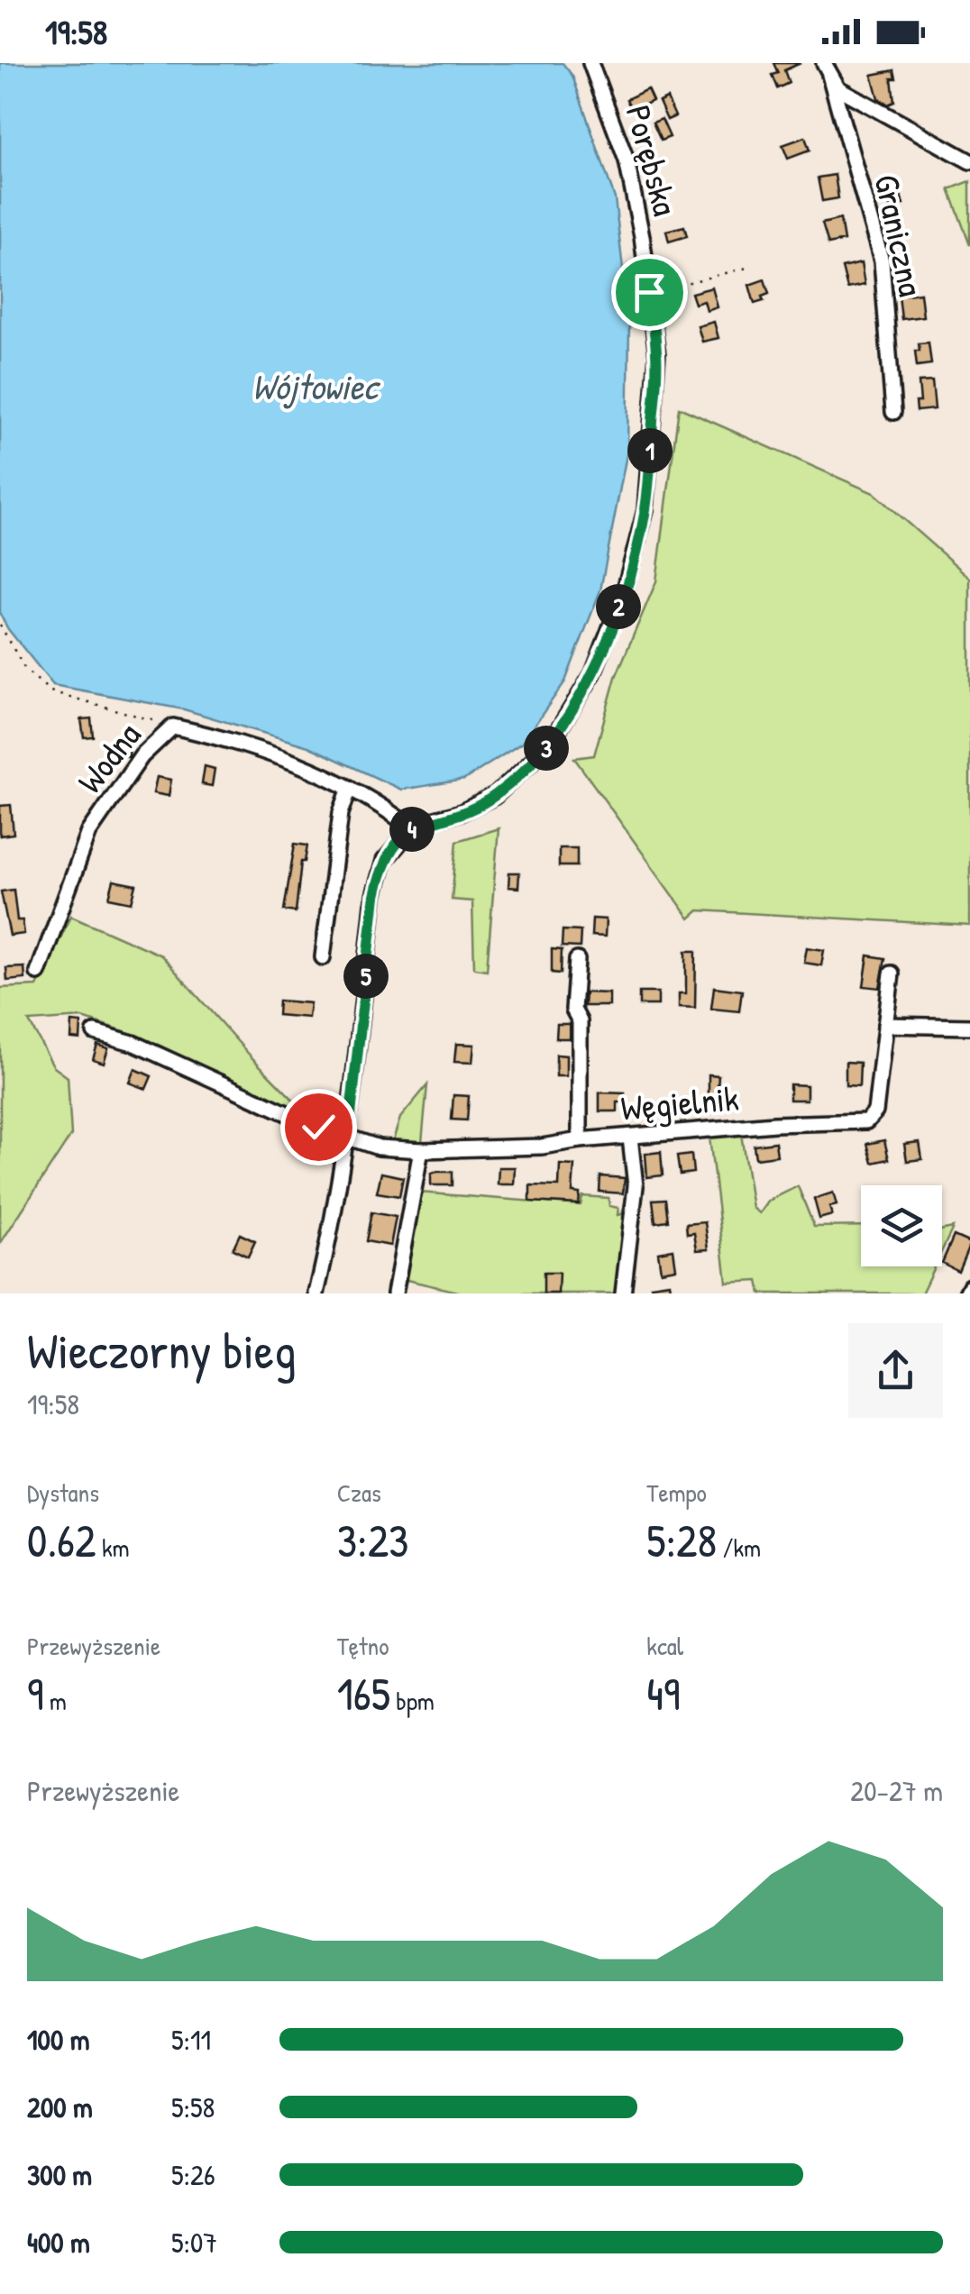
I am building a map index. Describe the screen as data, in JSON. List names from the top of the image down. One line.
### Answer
{"streets":{"street":["Porębska","Graniczna","Wodna","Węgielnik"]},"crossings":[["Porębska","Wodna"],["Porębska","Węgielnik"]],"water":["Wójtowiec"],"page":{"status":"19:58","pins":["1","2","3","4","5"],"heading":["Wieczorny bieg","19:58"],"stats":[["Dystans","0.62 km"],["Czas","3:23"],["Tempo","5:28 /km"],["Przewyższenie","9 m"],["Tętno","165 bpm"],["kcal","49"]],"chart":["Przewyższenie","20–27 m"],"list":[{"name":"100 m","note":"5:11"},{"name":"200 m","note":"5:58"},{"name":"300 m","note":"5:26"},{"name":"400 m","note":"5:07"}]}}
